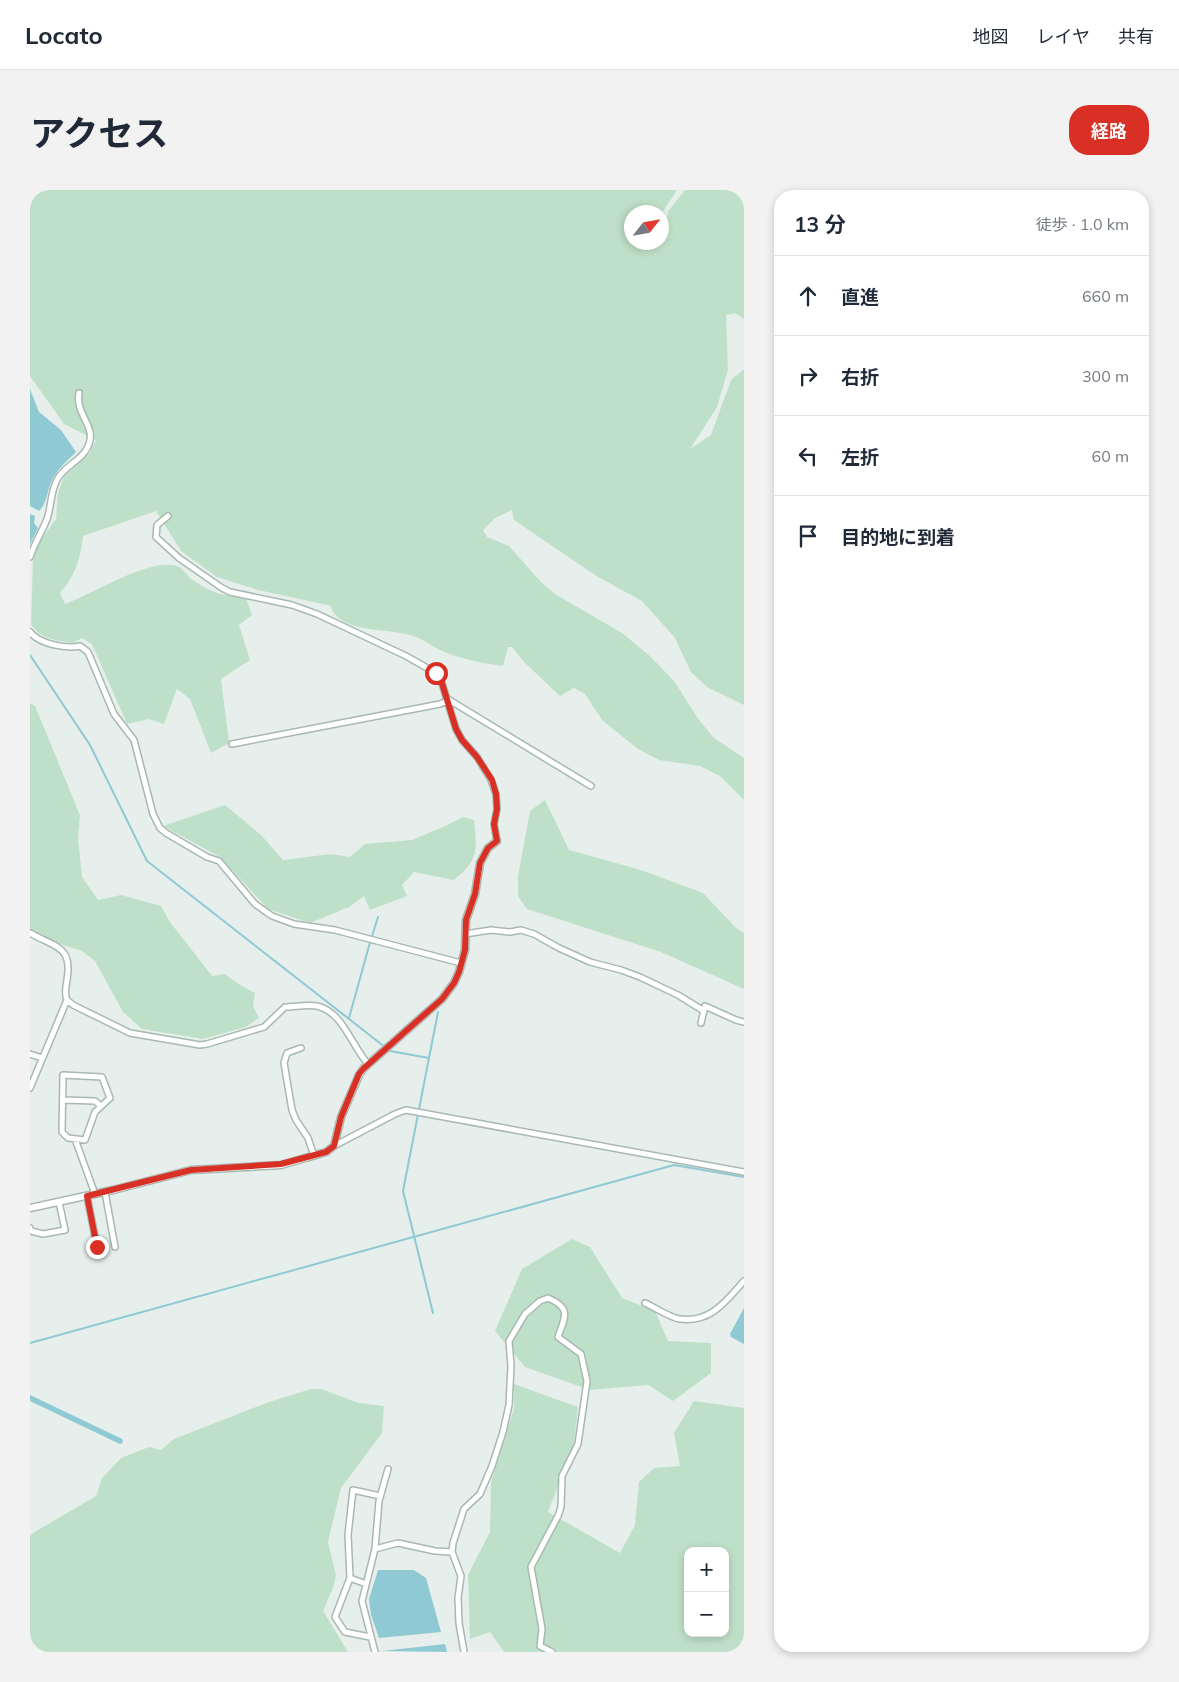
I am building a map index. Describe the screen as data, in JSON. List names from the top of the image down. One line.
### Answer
{"north":"top right","page":{"header":"Locato","nav":["地図","レイヤ","共有"],"title":"アクセス","buttons":"経路","heading":["13 分","徒歩 · 1.0 km"],"list":[["直進","660 m"],["右折","300 m"],["左折","60 m"],"目的地に到着"],"map_buttons":["+","−"]}}
